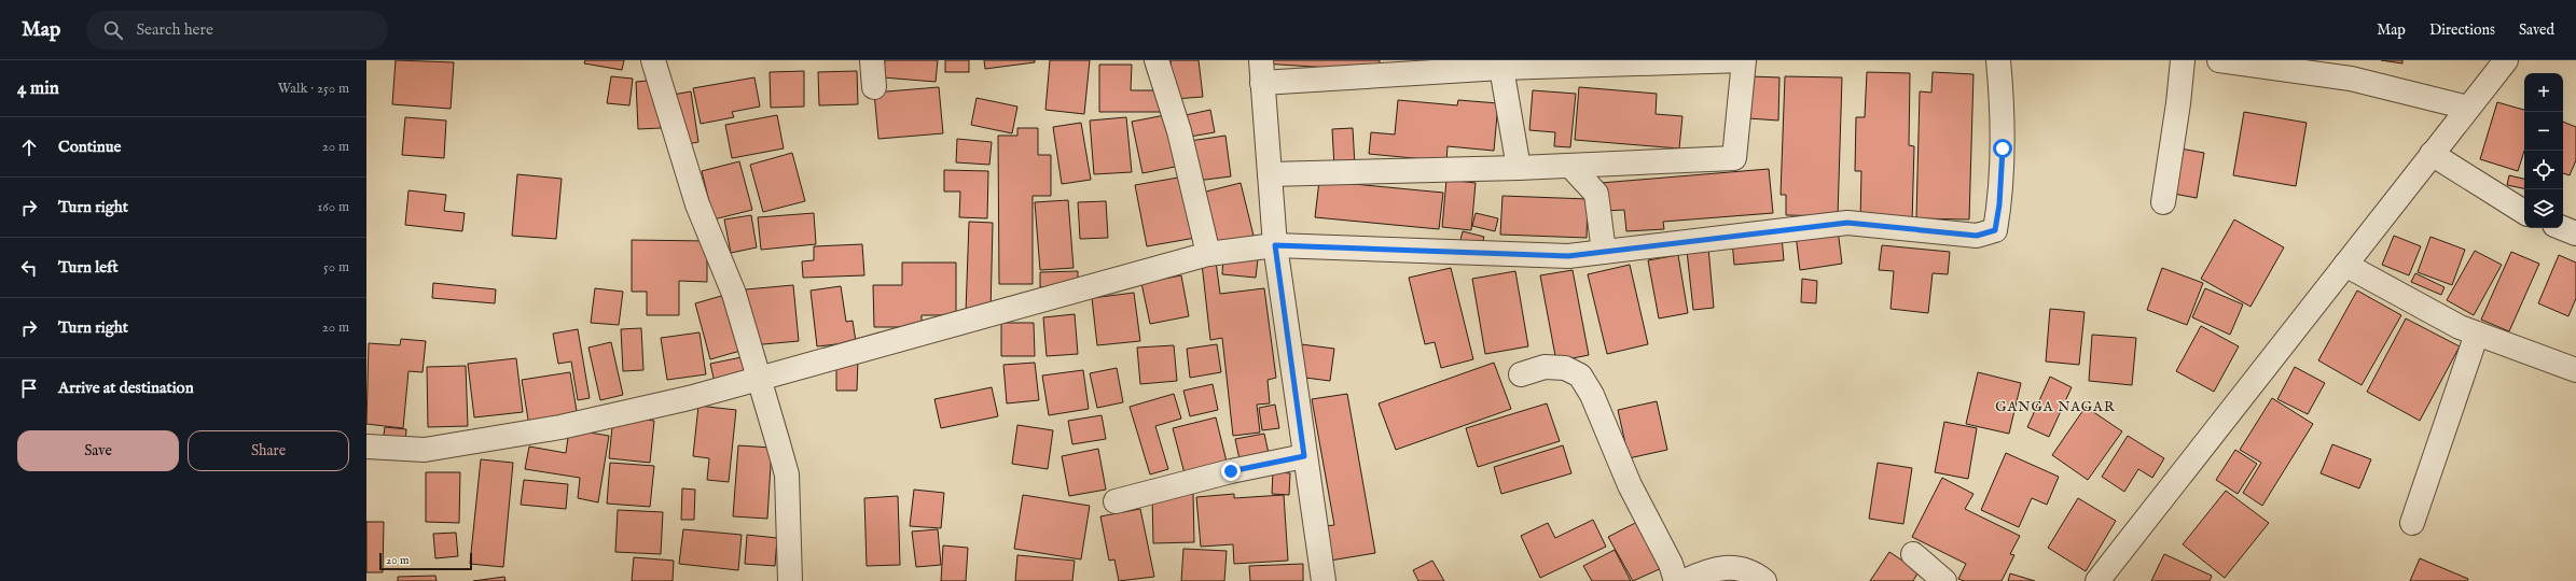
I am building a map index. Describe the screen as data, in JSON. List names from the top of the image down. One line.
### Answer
{"districts":["GANGA NAGAR"],"scale_bar":"20 m","page":{"header":"Map","search":"Search here","nav":["Map","Directions","Saved"],"heading":["4 min","Walk · 250 m"],"map_buttons":["+","−"],"list":[["Continue","20 m"],["Turn right","160 m"],["Turn left","50 m"],["Turn right","20 m"],"Arrive at destination"],"buttons":["Save","Share"],"scale":"20 m"}}
